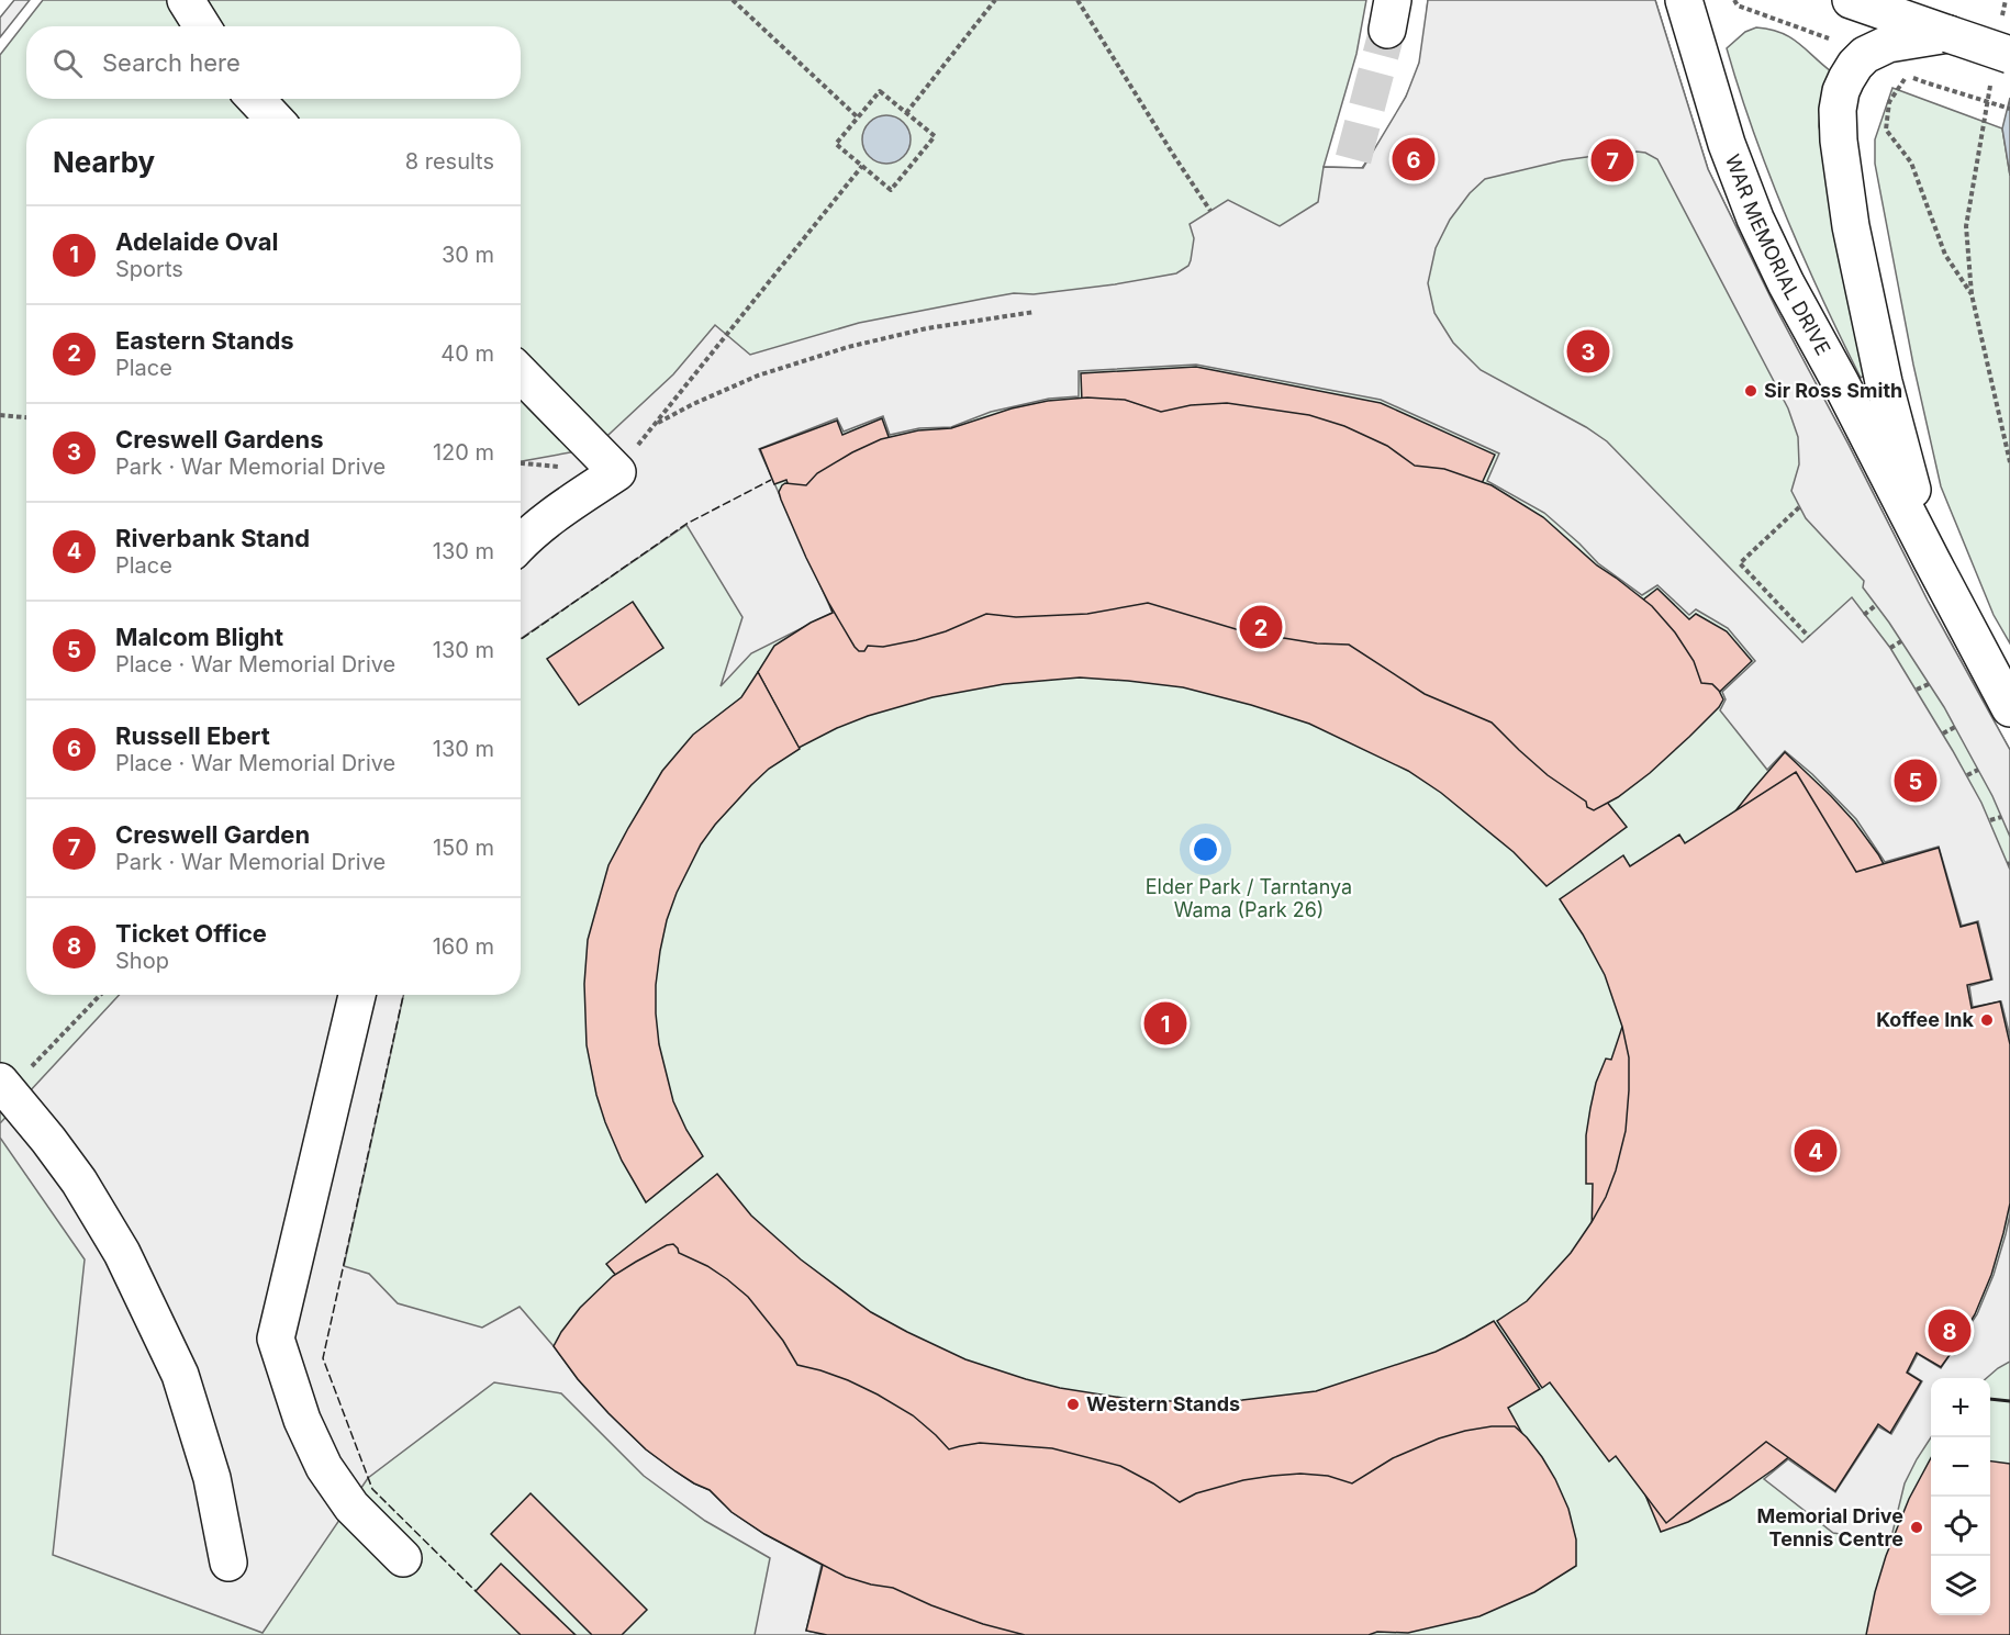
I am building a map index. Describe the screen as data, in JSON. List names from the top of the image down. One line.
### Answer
{"streets":{"street":["WAR MEMORIAL DRIVE"]},"parks":["Elder Park / Tarntanya Wama (Park 26)"],"places":["Sir Ross Smith","Koffee Ink","Western Stands","Memorial Drive Tennis Centre"],"page":{"search":"Search here","heading":["Nearby","8 results"],"pins":["6","7","3","2","5","1","4","8"],"list":[{"mark":"1","name":"Adelaide Oval","note":"Sports","value":"30 m"},{"mark":"2","name":"Eastern Stands","note":"Place","value":"40 m"},{"mark":"3","name":"Creswell Gardens","note":"Park · War Memorial Drive","value":"120 m"},{"mark":"4","name":"Riverbank Stand","note":"Place","value":"130 m"},{"mark":"5","name":"Malcom Blight","note":"Place · War Memorial Drive","value":"130 m"},{"mark":"6","name":"Russell Ebert","note":"Place · War Memorial Drive","value":"130 m"},{"mark":"7","name":"Creswell Garden","note":"Park · War Memorial Drive","value":"150 m"},{"mark":"8","name":"Ticket Office","note":"Shop","value":"160 m"}],"map_buttons":["+","−"]}}
